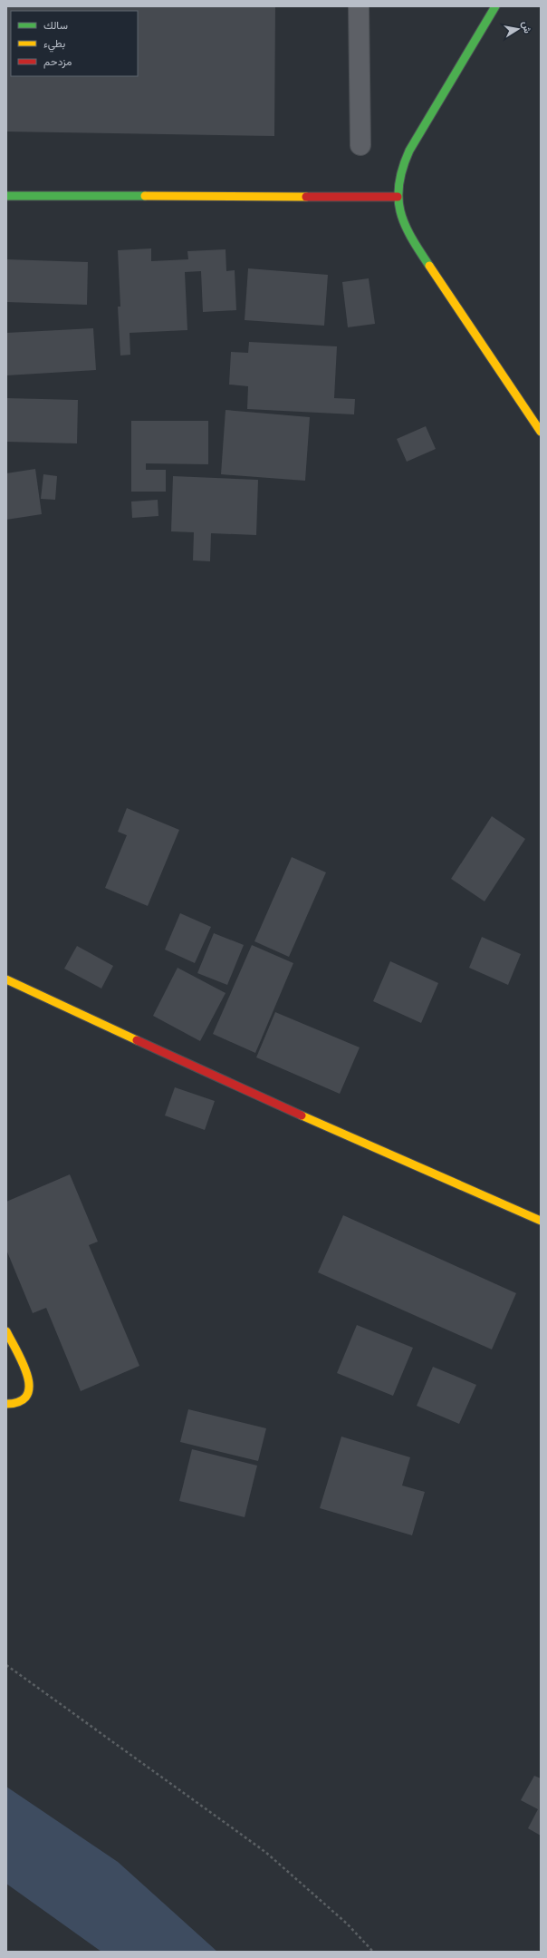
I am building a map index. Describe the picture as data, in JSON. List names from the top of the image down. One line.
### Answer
{"legend":["سالك","بطيء","مزدحم"],"north":"right"}
